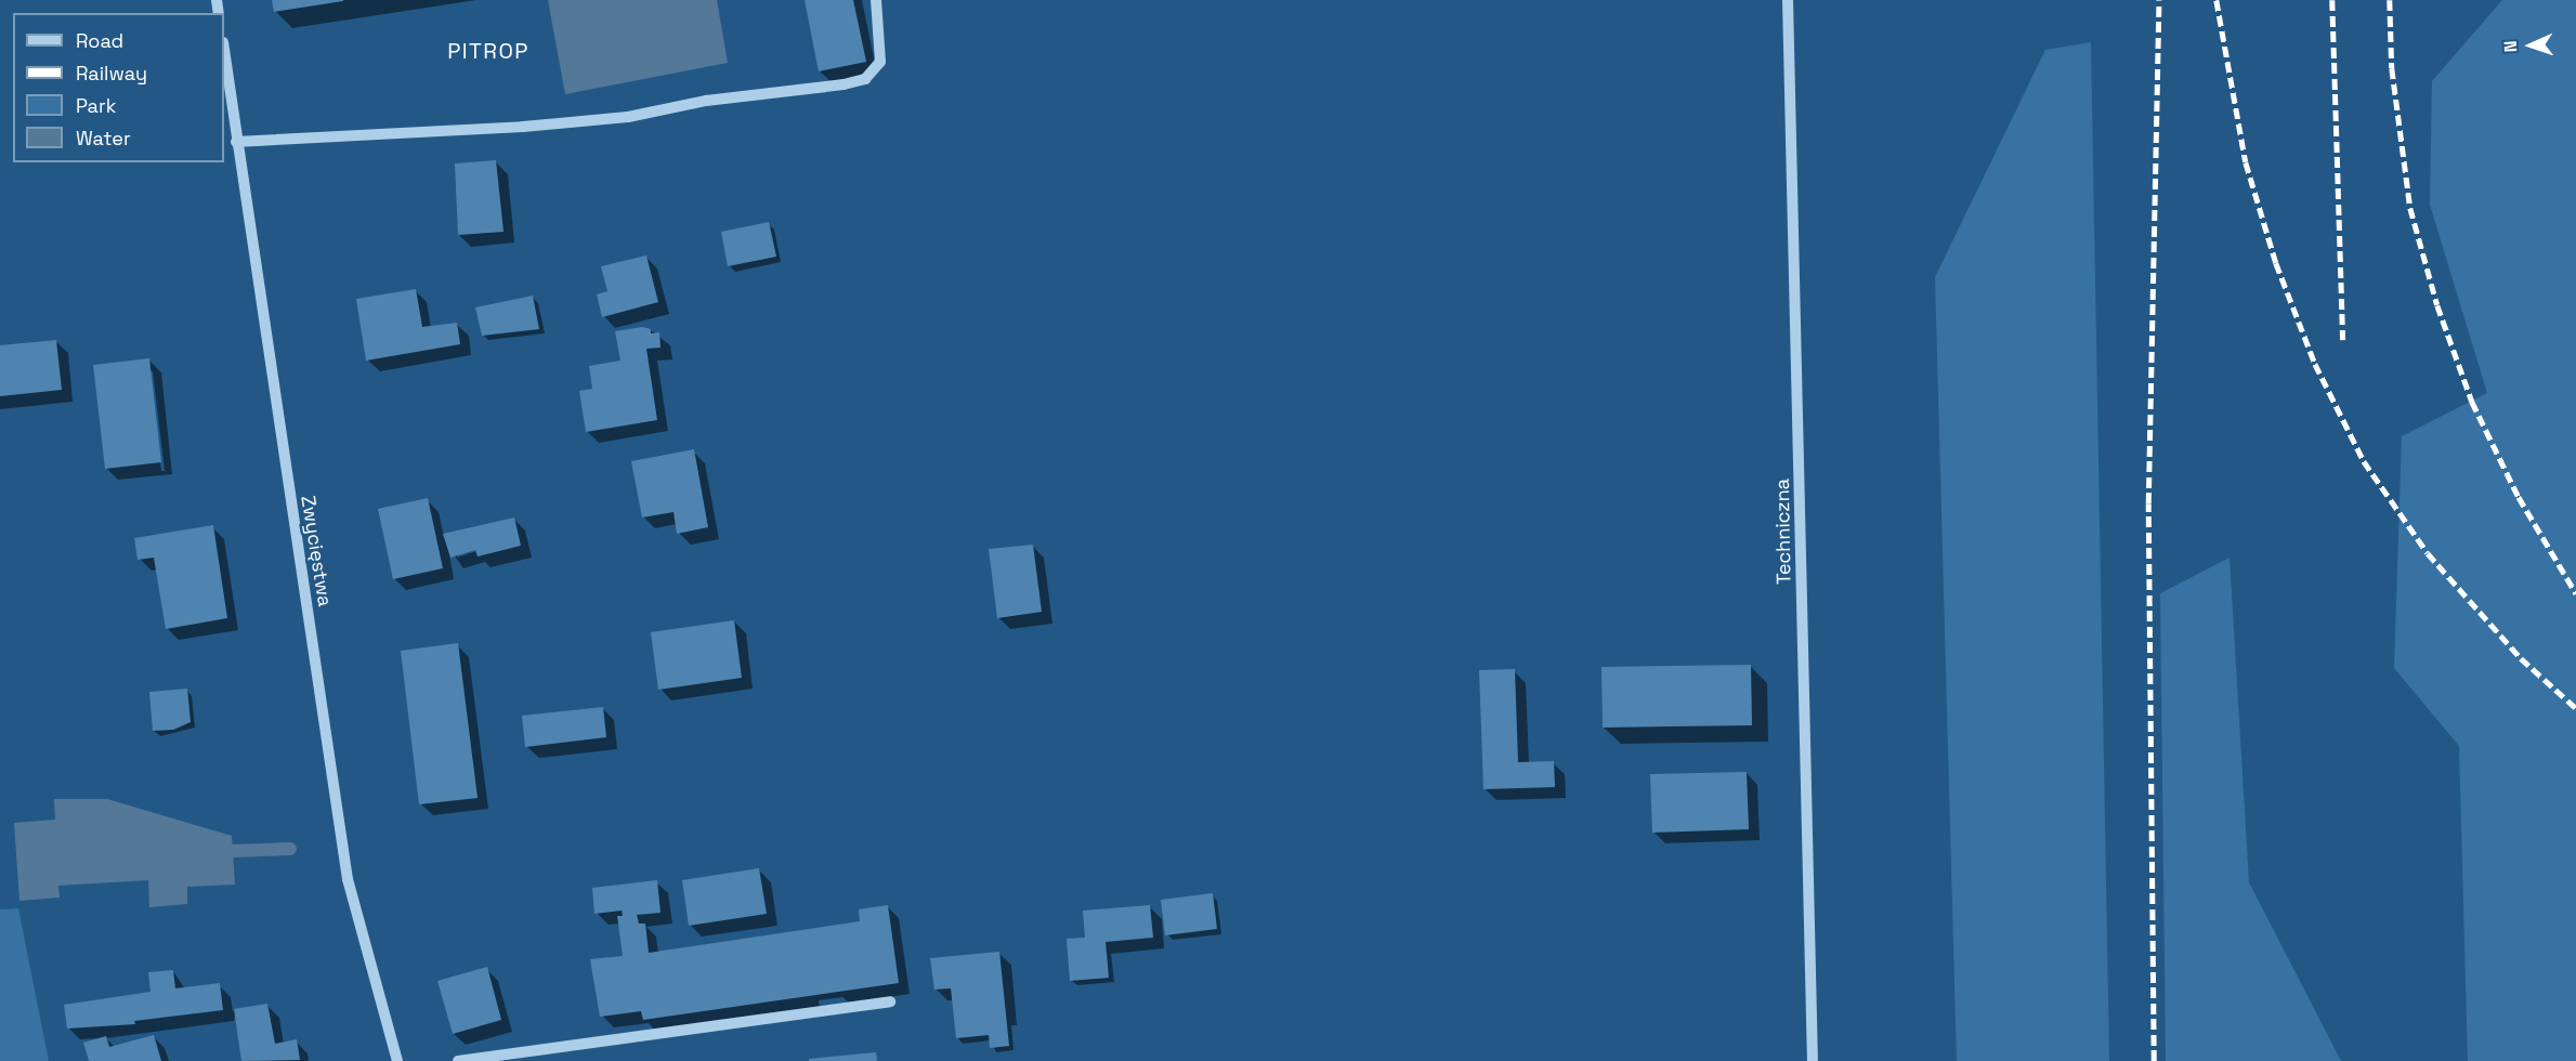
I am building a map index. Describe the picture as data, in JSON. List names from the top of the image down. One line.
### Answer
{"streets":{"street":["Techniczna","Zwycięstwa"]},"districts":["PITROP"],"legend":["Road","Railway","Park","Water"],"north":"left"}
